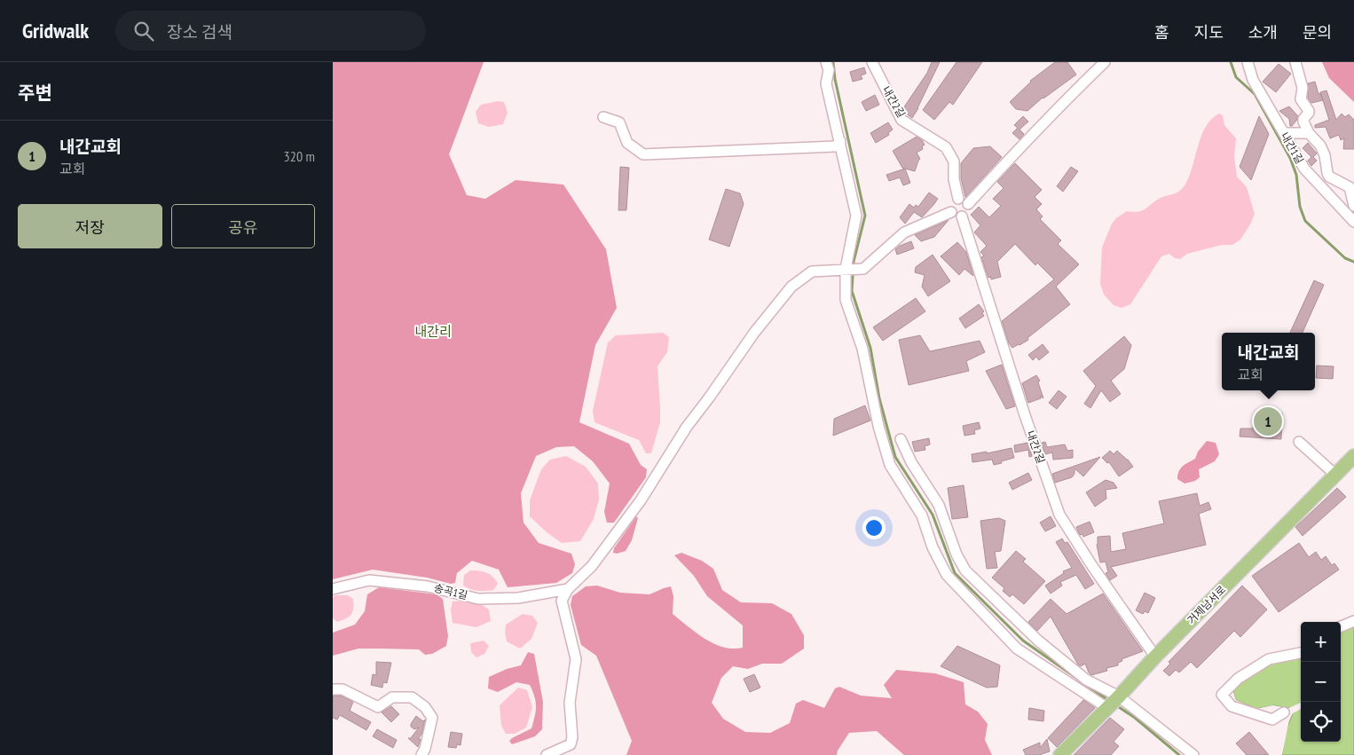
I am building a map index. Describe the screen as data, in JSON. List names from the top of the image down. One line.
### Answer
{"streets":{"main road":["거제남서로"],"lane":["내간2길","내간1길","송곡1길"]},"crossings":[["내간2길","거제남서로"]],"districts":["내간리"],"page":{"header":"Gridwalk","search":"장소 검색","nav":["홈","지도","소개","문의"],"heading":"주변","list":[{"mark":"1","name":"내간교회","note":"교회","value":"320 m"}],"buttons":["저장","공유"],"popup":["내간교회","교회"],"pins":"1","map_buttons":["+","−"]}}
